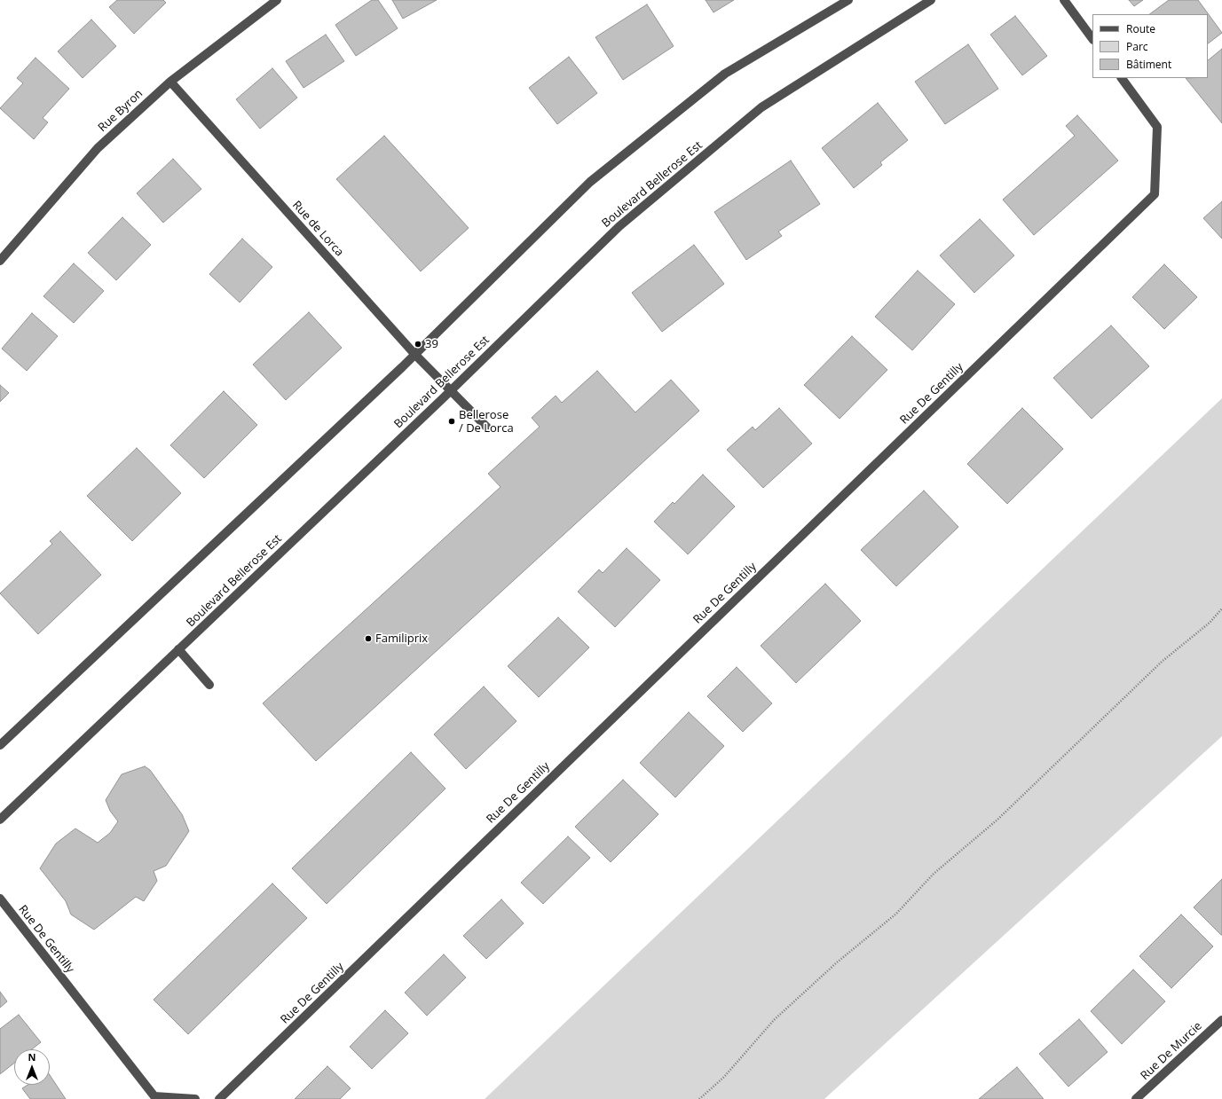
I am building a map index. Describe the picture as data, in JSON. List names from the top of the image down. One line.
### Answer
{"streets":{"street":["Rue Byron","Boulevard Bellerose Est","Rue de Lorca","Rue De Gentilly","Rue De Murcie"]},"crossings":[["Rue Byron","Rue de Lorca"],["Boulevard Bellerose Est","Rue de Lorca"]],"places":["39","Bellerose / De Lorca","Familiprix"],"legend":["Route","Parc","Bâtiment"],"north":"top"}
